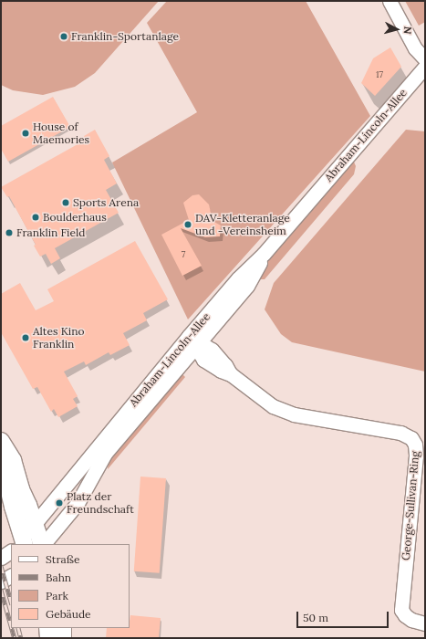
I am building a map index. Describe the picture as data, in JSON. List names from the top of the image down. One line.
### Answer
{"streets":{"street":["Abraham-Lincoln-Allee","George-Sullivan-Ring"]},"crossings":[["Abraham-Lincoln-Allee","George-Sullivan-Ring"]],"places":["Franklin-Sportanlage","House of Maemories","Sports Arena","Boulderhaus","DAV-Kletteranlage und -Vereinsheim","Franklin Field","Altes Kino Franklin","Platz der Freundschaft"],"house_numbers":["17","7"],"legend":["Straße","Bahn","Park","Gebäude"],"scale_bar":"50 m","north":"right"}
